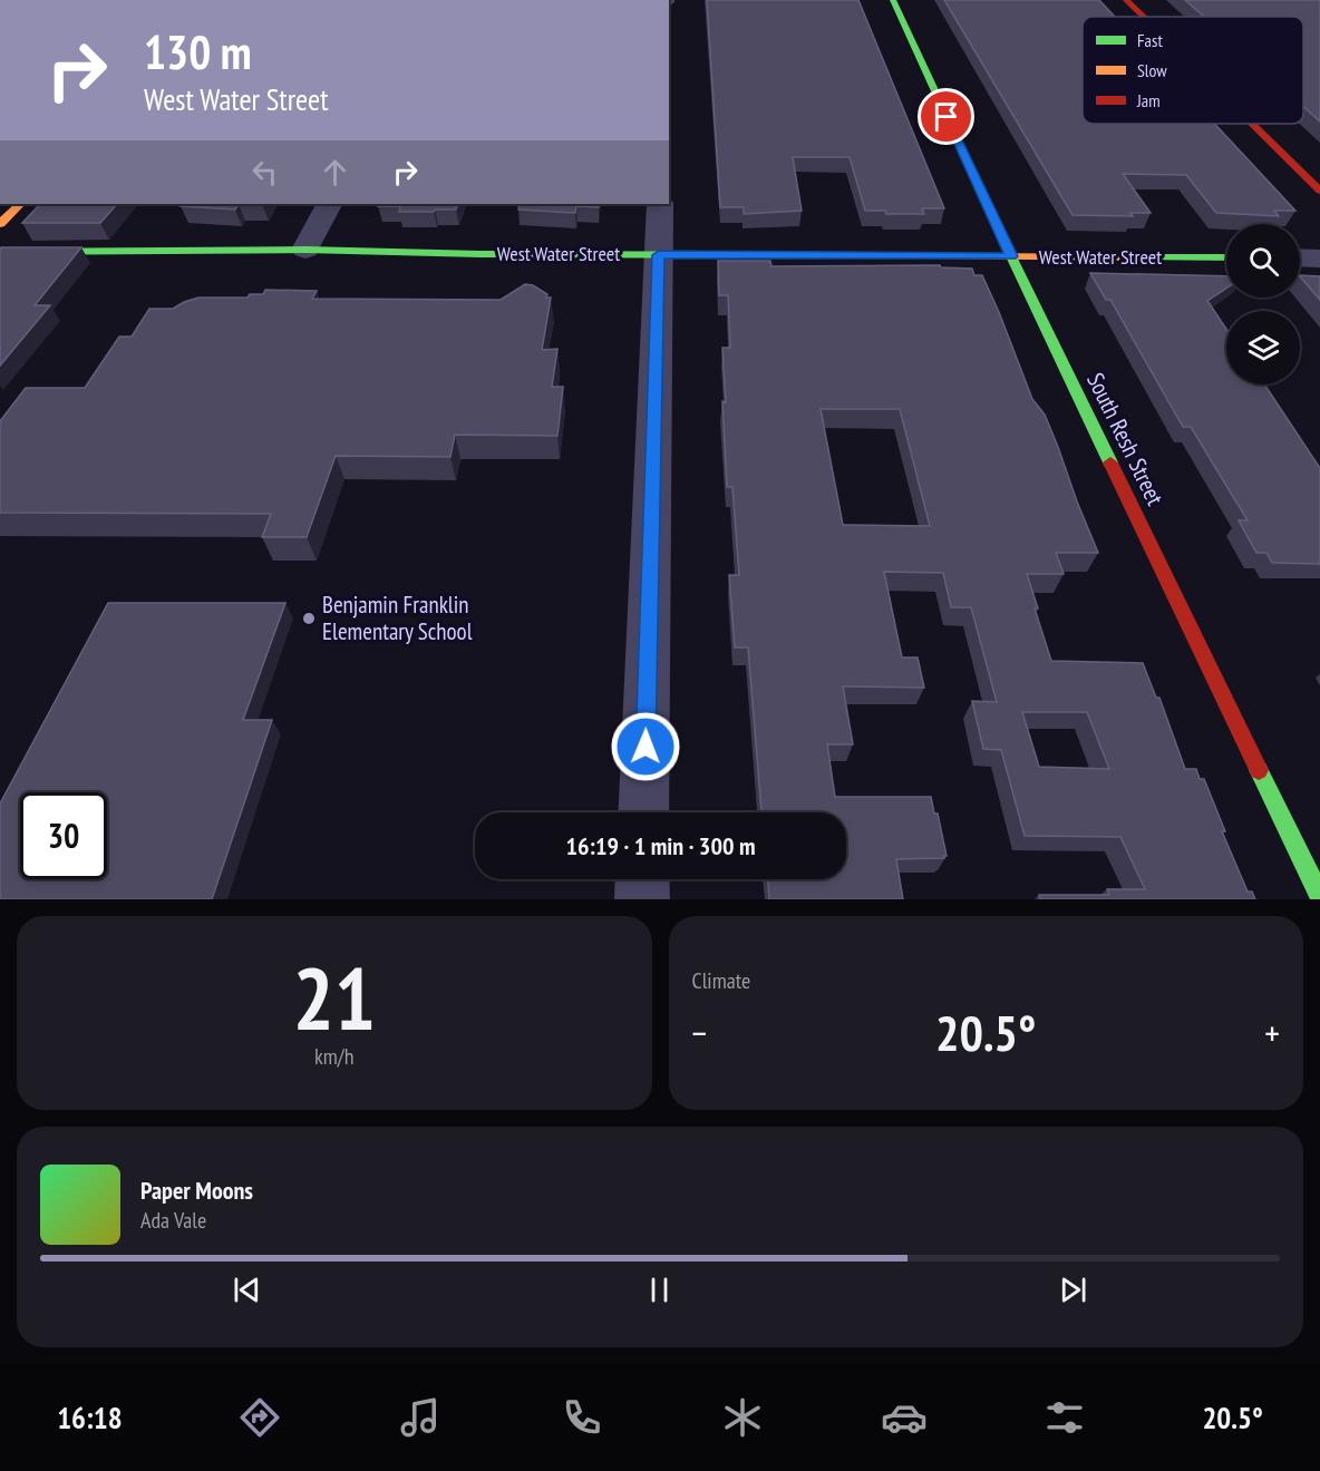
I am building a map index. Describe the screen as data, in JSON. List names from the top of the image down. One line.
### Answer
{"streets":{"street":["West Water Street","South Resh Street"]},"crossings":[["West Water Street","South Resh Street"]],"places":["Benjamin Franklin Elementary School"],"legend":["Fast","Slow","Jam"],"page":{"turn":["130 m","West Water Street"],"limit":"30","trip":"16:19 · 1 min · 300 m","tile":[["21","km/h"],"Climate"],"heat":["−","20.5°","+"],"song":["Paper Moons","Ada Vale"],"tabs":["16:18","20.5°"]}}
